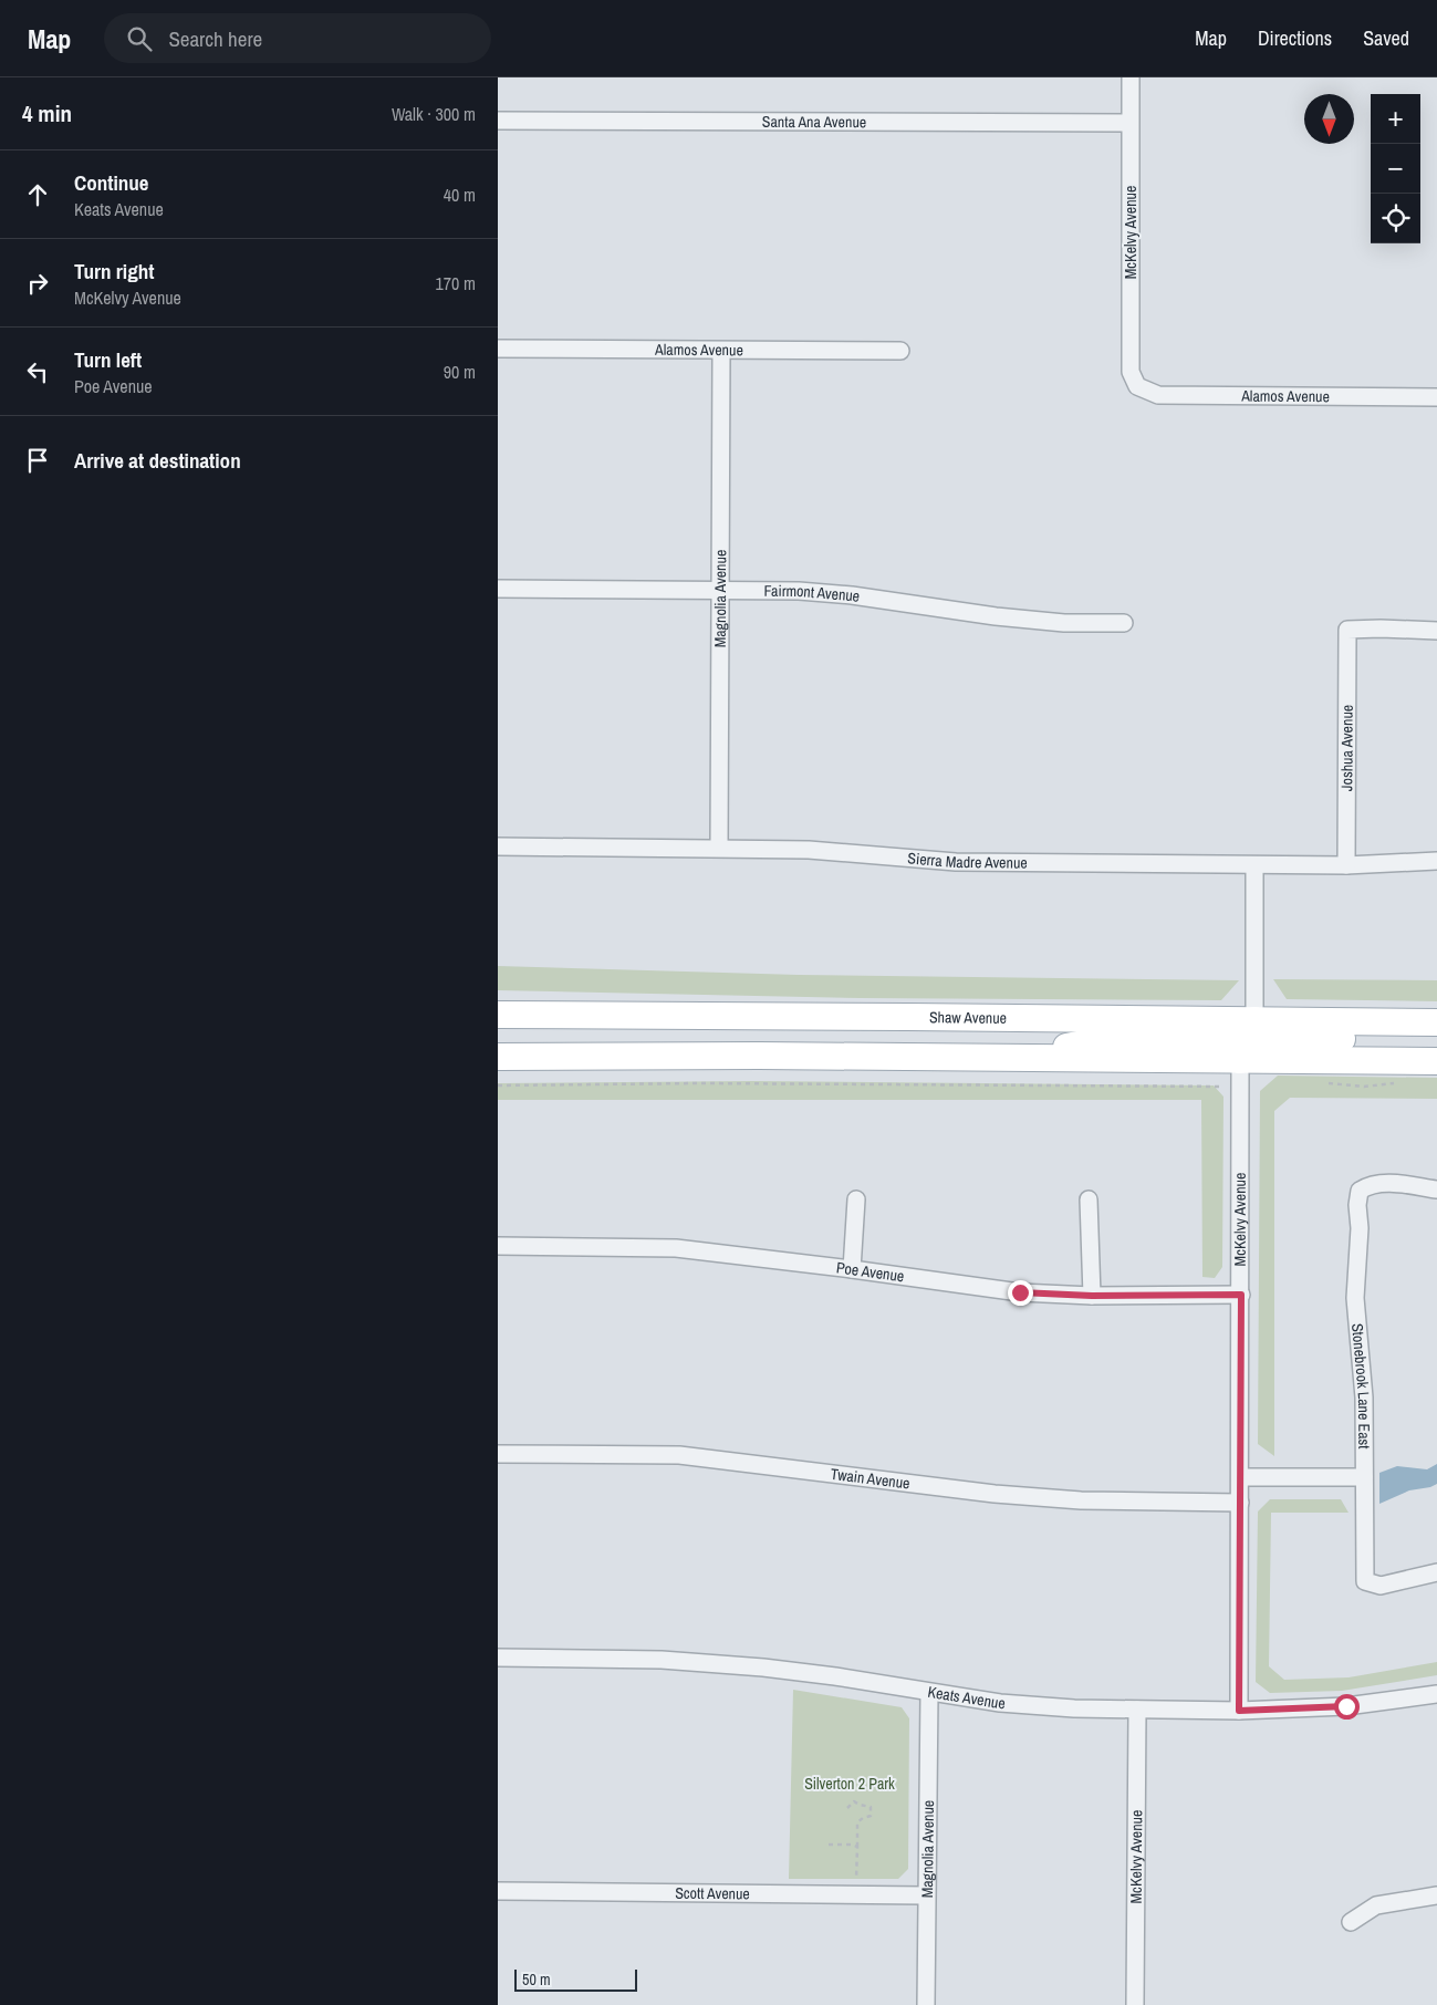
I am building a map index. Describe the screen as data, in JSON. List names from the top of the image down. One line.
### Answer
{"streets":{"main road":["Shaw Avenue"],"street":["Santa Ana Avenue","McKelvy Avenue","Alamos Avenue","Fairmont Avenue","Magnolia Avenue","Joshua Avenue","Sierra Madre Avenue","Poe Avenue","Stonebrook Lane East","Twain Avenue","Keats Avenue","Scott Avenue"]},"crossings":[["Santa Ana Avenue","McKelvy Avenue"],["McKelvy Avenue","Alamos Avenue"],["McKelvy Avenue","Poe Avenue"],["McKelvy Avenue","Twain Avenue"],["McKelvy Avenue","Keats Avenue"],["Alamos Avenue","Magnolia Avenue"],["Fairmont Avenue","Magnolia Avenue"],["Magnolia Avenue","Sierra Madre Avenue"],["Magnolia Avenue","Keats Avenue"],["Magnolia Avenue","Scott Avenue"],["Joshua Avenue","Sierra Madre Avenue"]],"parks":["Silverton 2 Park"],"scale_bar":"50 m","north":"bottom","page":{"header":"Map","search":"Search here","nav":["Map","Directions","Saved"],"heading":["4 min","Walk · 300 m"],"map_buttons":["+","−"],"list":[["Continue","Keats Avenue","40 m"],["Turn right","McKelvy Avenue","170 m"],["Turn left","Poe Avenue","90 m"],"Arrive at destination"],"scale":"50 m"}}
